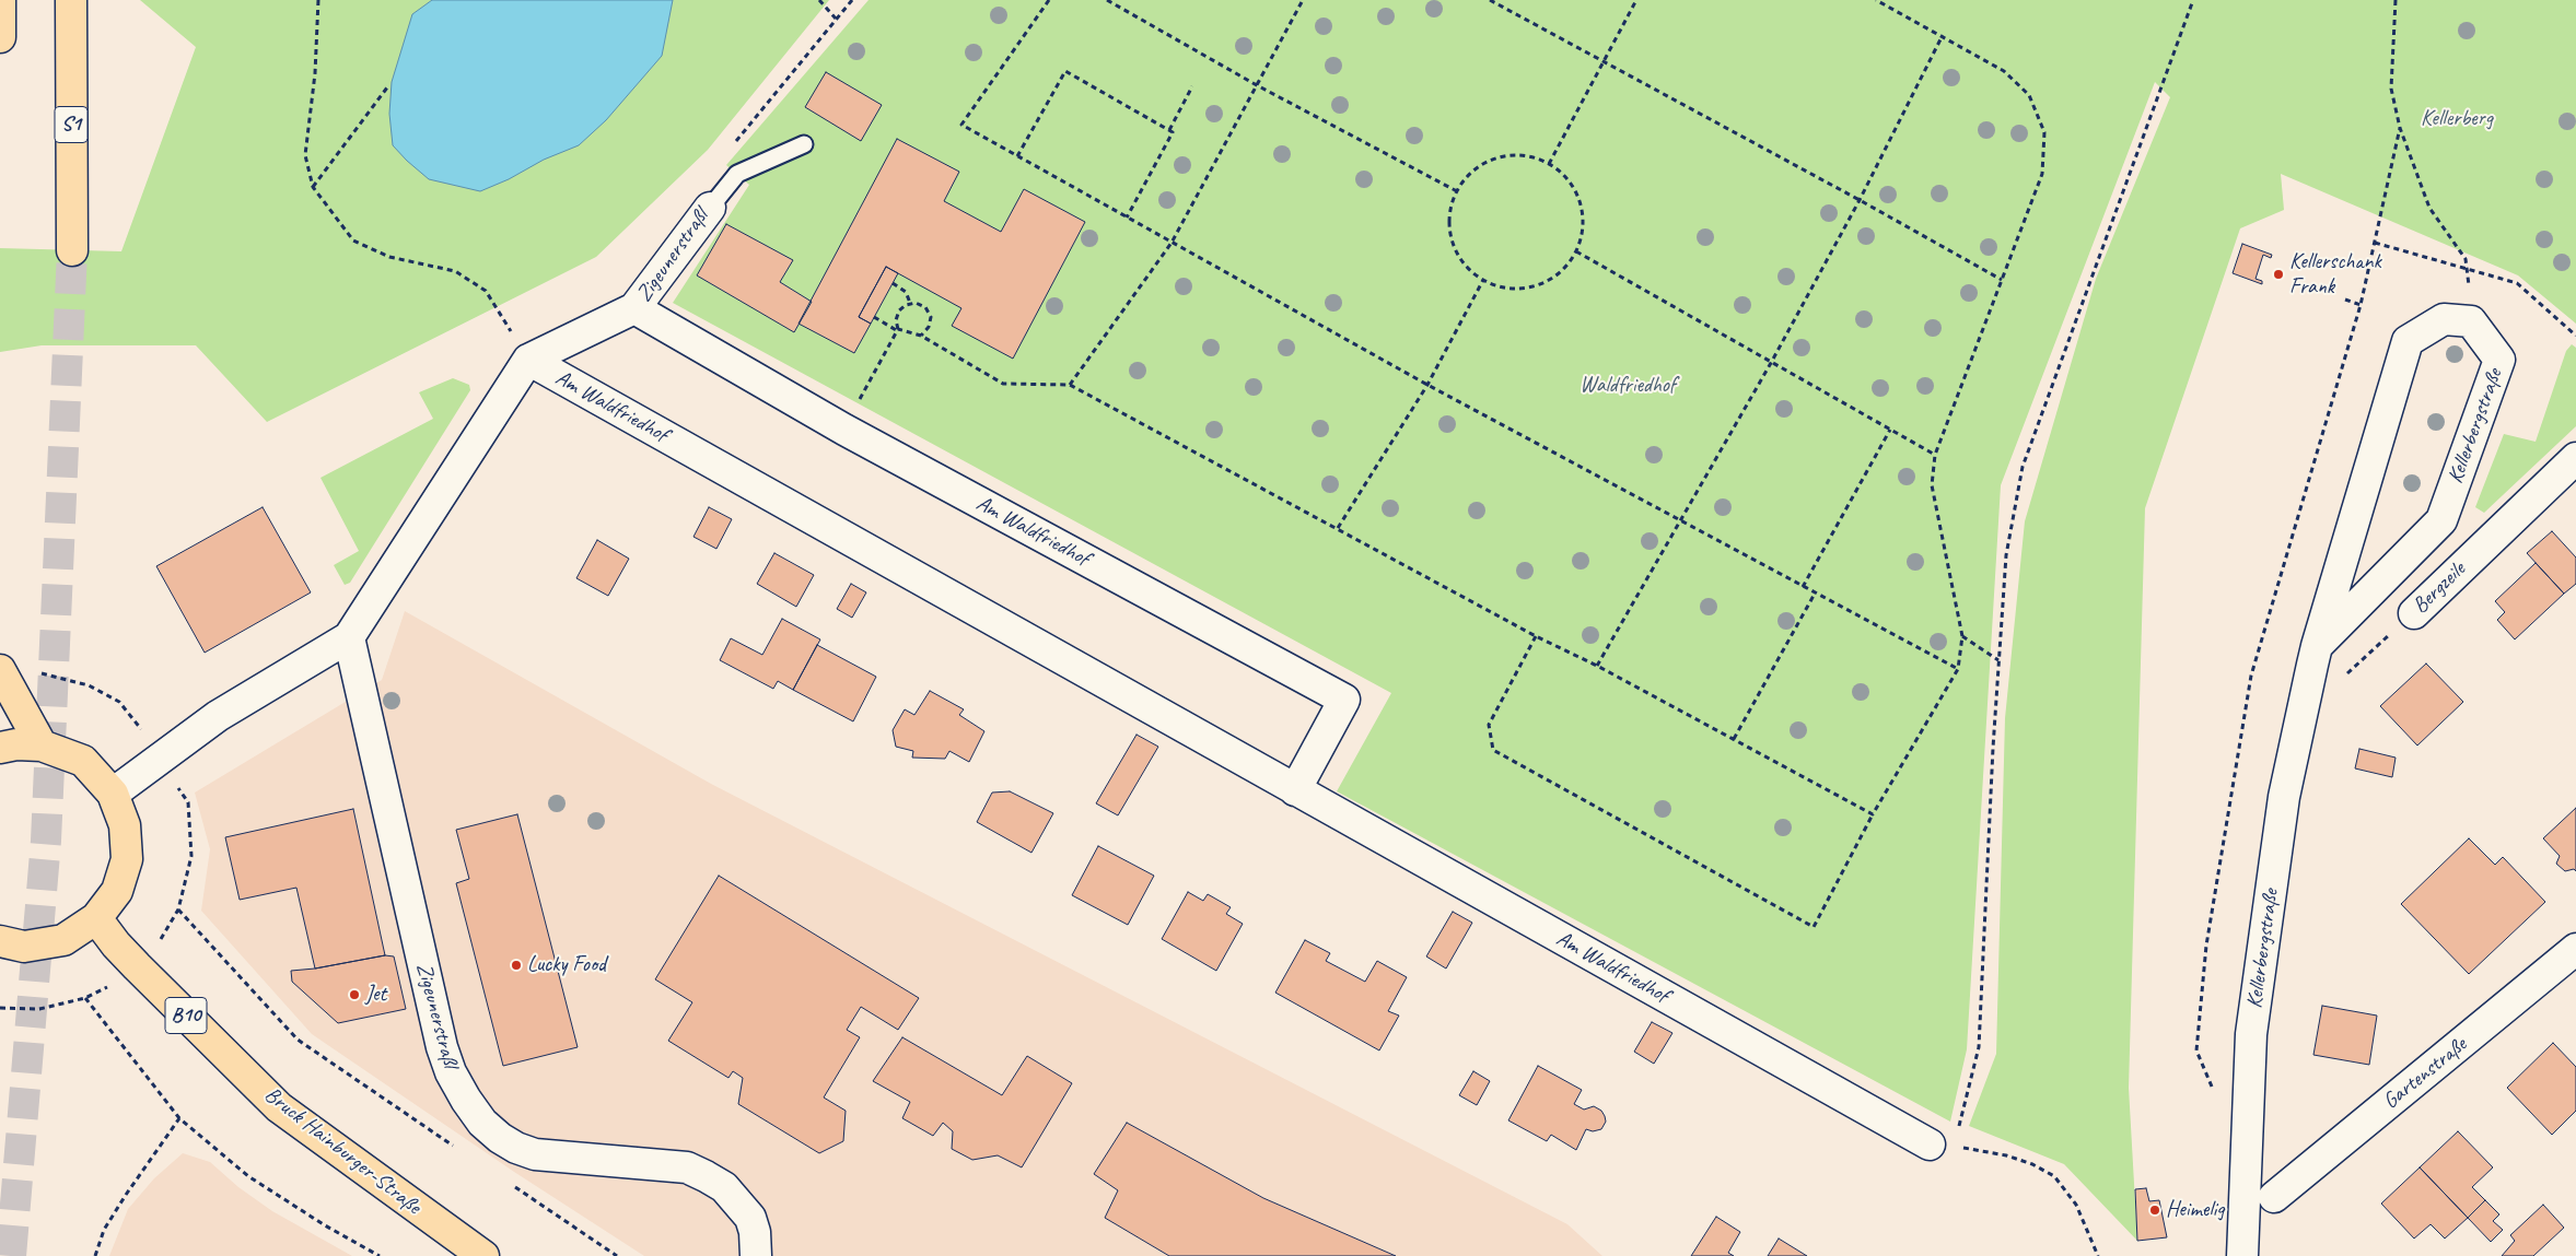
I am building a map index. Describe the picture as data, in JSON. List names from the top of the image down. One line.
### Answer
{"streets":{"main road":["S1","B10","Bruck Hainburger-Straße"],"street":["Zigeunerstraßl","Am Waldfriedhof","Kellerbergstraße","Bergzeile","Gartenstraße"]},"crossings":[["Zigeunerstraßl","Am Waldfriedhof"]],"parks":["Kellerberg","Waldfriedhof"],"places":["Kellerschank Frank","Lucky Food","Jet","Heimelig"]}
